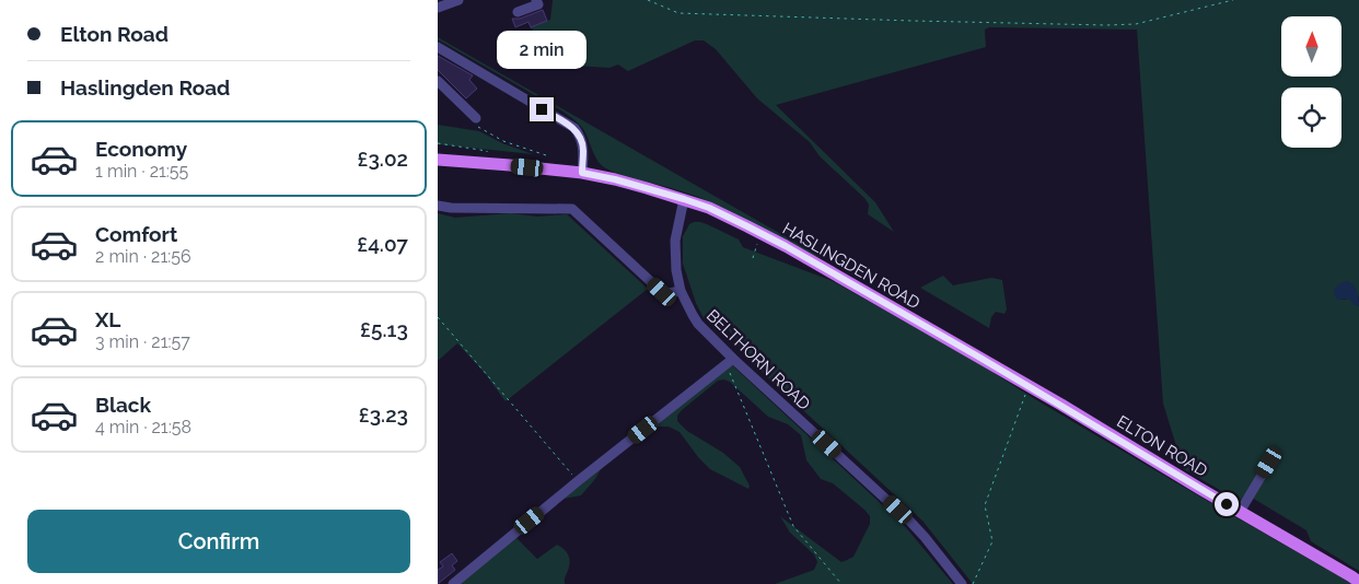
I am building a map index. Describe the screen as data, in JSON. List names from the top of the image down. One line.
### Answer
{"streets":{"main road":["HASLINGDEN ROAD","ELTON ROAD"],"street":["BELTHORN ROAD"]},"crossings":[["HASLINGDEN ROAD","BELTHORN ROAD"],["HASLINGDEN ROAD","ELTON ROAD"]],"north":"top","page":{"banner":["Elton Road","Haslingden Road"],"bubble":"2 min","list":[{"name":"Economy","note":"1 min · 21:55","value":"£3.02"},{"name":"Comfort","note":"2 min · 21:56","value":"£4.07"},{"name":"XL","note":"3 min · 21:57","value":"£5.13"},{"name":"Black","note":"4 min · 21:58","value":"£3.23"}],"buttons":"Confirm"}}
